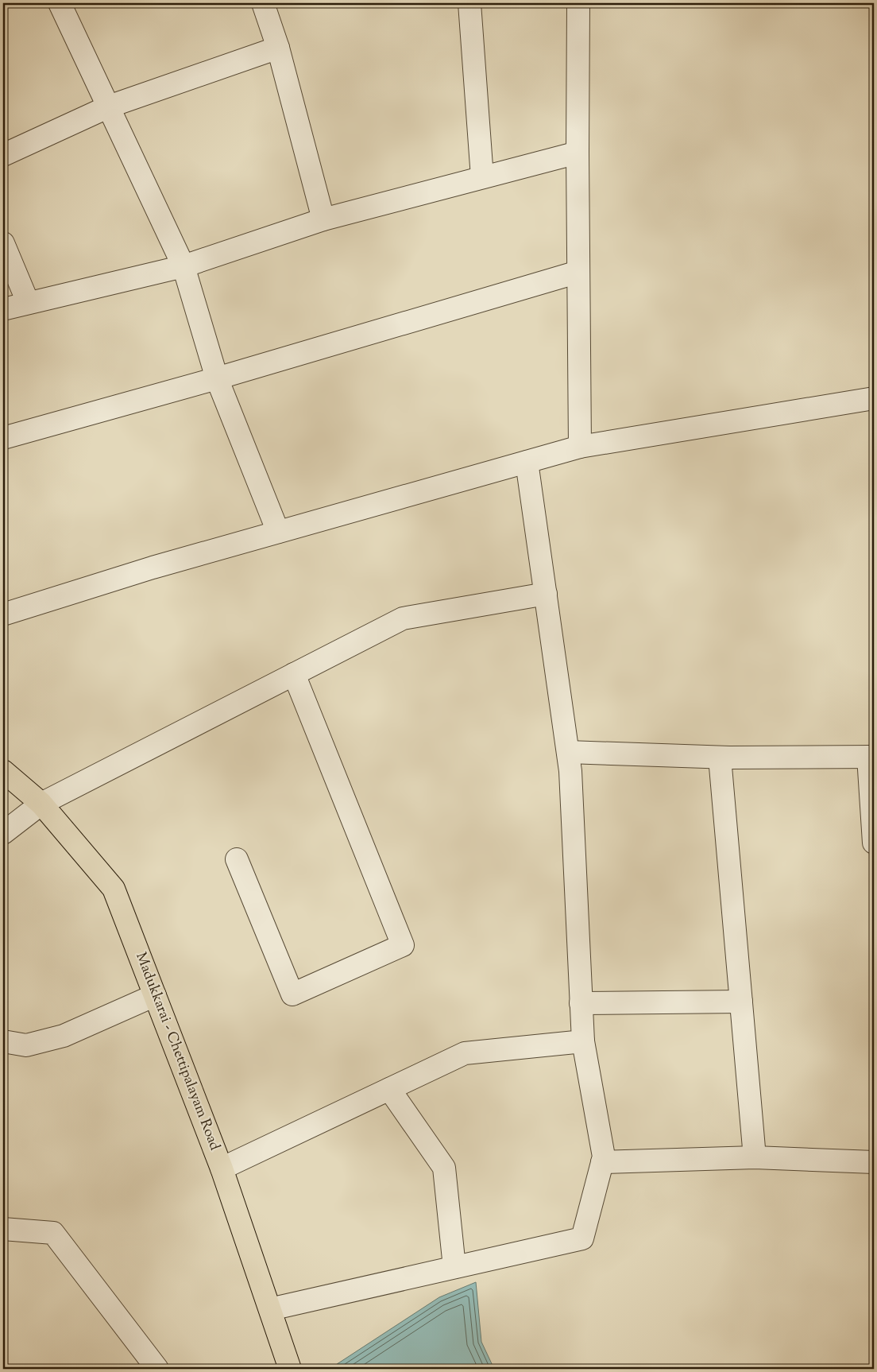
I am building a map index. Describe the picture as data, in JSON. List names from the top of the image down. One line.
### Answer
{"streets":{"main road":["Madukkarai - Chettipalayam Road"]}}
